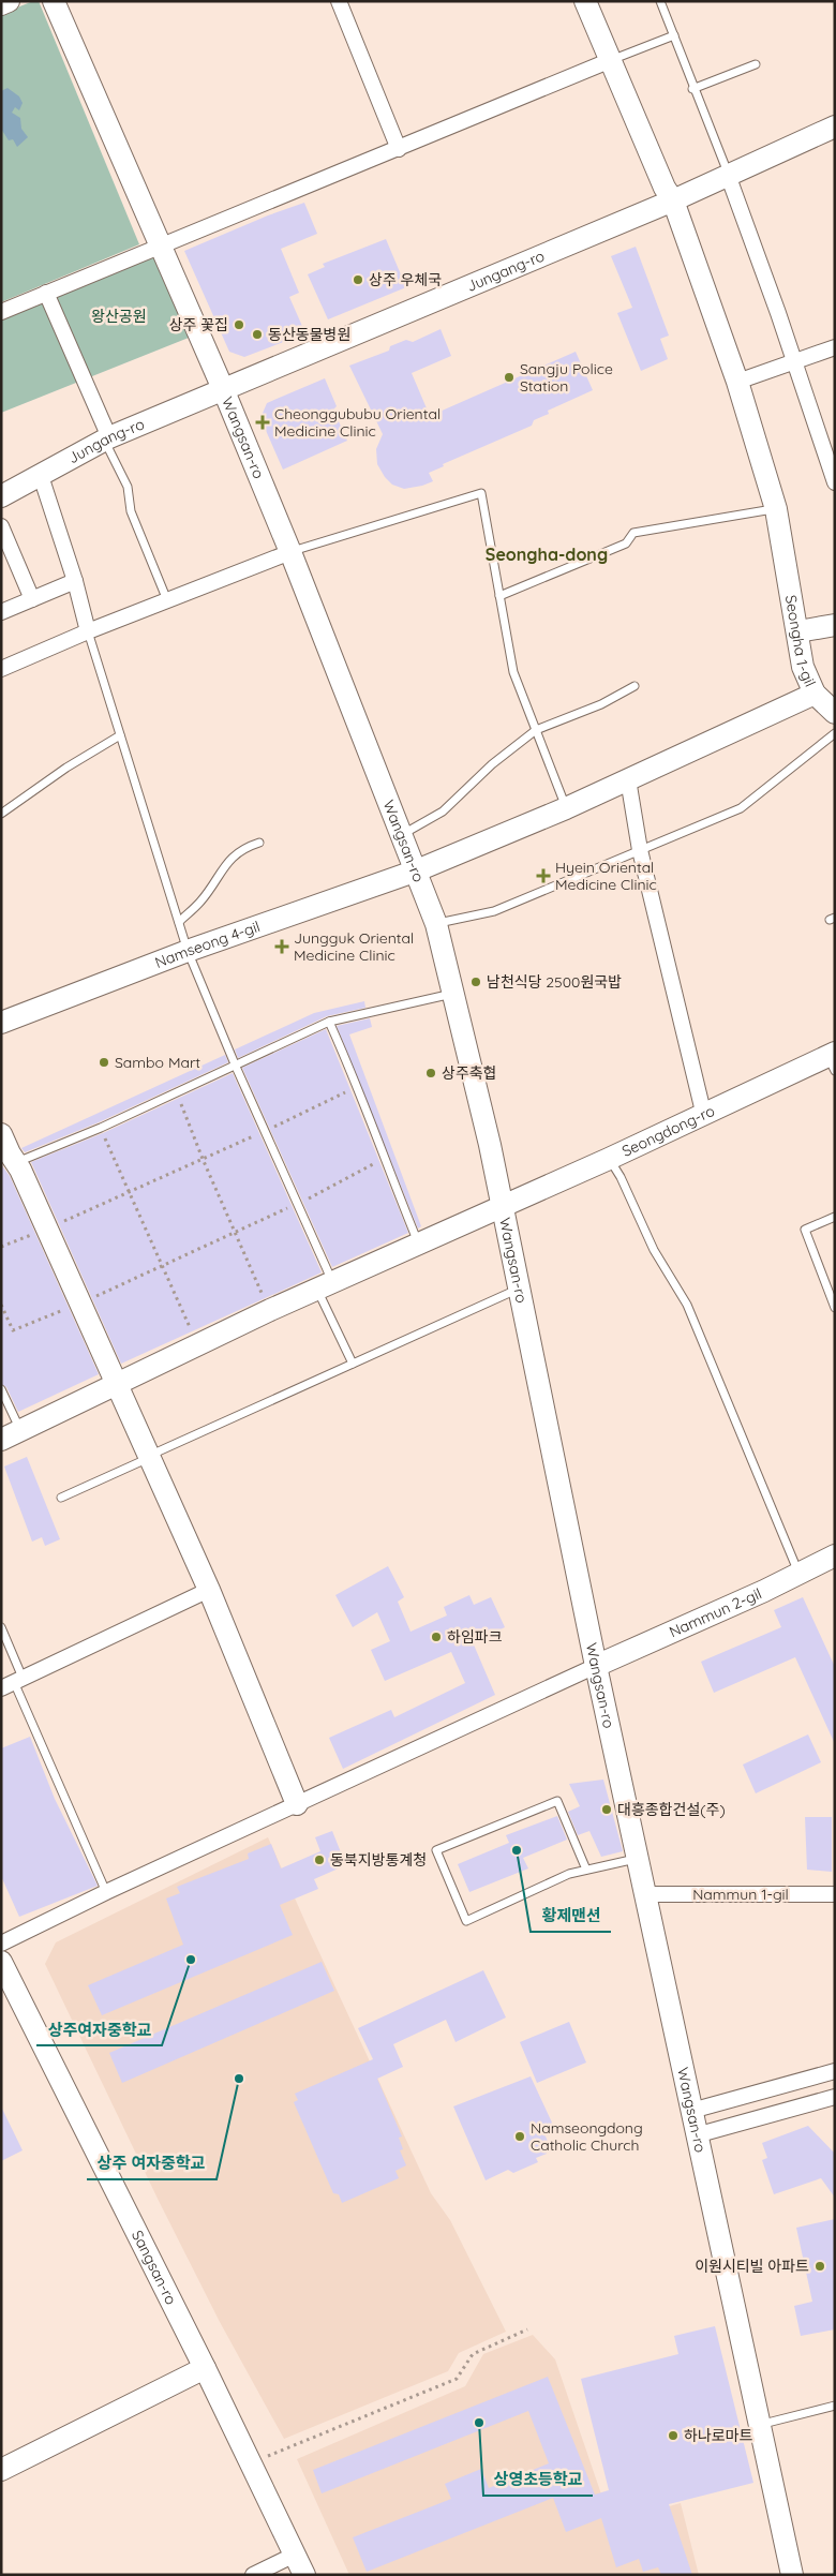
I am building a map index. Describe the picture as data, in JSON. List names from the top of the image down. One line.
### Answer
{"streets":{"street":["Jungang-ro","Wangsan-ro","Seongha 1-gil","Namseong 4-gil","Seongdong-ro","Nammun 2-gil","Nammun 1-gil","Sangsan-ro"]},"crossings":[["Jungang-ro","Wangsan-ro"],["Jungang-ro","Seongha 1-gil"],["Wangsan-ro","Seongha 1-gil"],["Wangsan-ro","Namseong 4-gil"],["Wangsan-ro","Seongdong-ro"],["Wangsan-ro","Nammun 2-gil"],["Wangsan-ro","Nammun 1-gil"],["Seongha 1-gil","Namseong 4-gil"]],"districts":["Seongha-dong"],"parks":["왕산공원"],"places":{"other":["상주 우체국","상주 꽃집","동산동물병원","Sangju Police Station","남천식당 2500원국밥","Sambo Mart","상주축협","하임파크","대흥종합건설(주)","황제맨션","동북지방통계청","상주여자중학교","상주 여자중학교","Namseongdong Catholic Church","이원시티빌 아파트","상영초등학교","하나로마트"],"health":["Cheonggububu Oriental Medicine Clinic","Hyein Oriental Medicine Clinic","Jungguk Oriental Medicine Clinic"]}}
